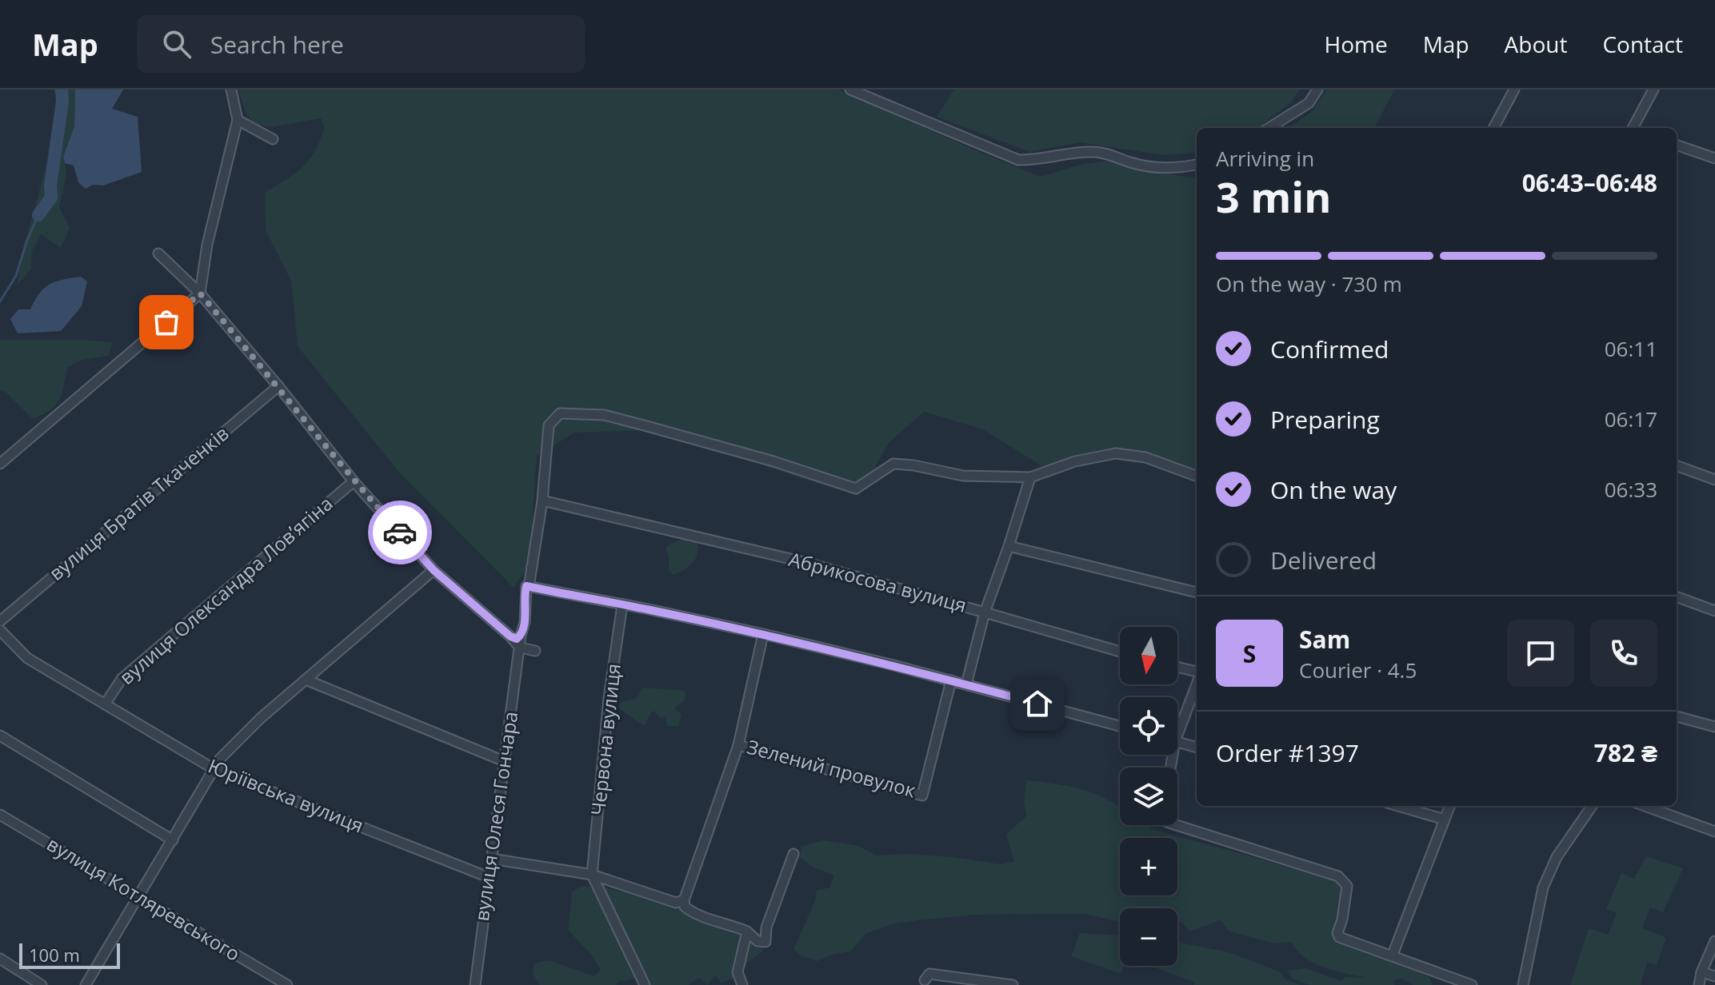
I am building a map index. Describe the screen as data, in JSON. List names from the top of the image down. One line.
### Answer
{"streets":{"street":["вулиця Братів Ткаченків","Абрикосова вулиця","вулиця Олександра Ловʼягіна","Червона вулиця","Зелений провулок","Юріївська вулиця","вулиця Олеся Гончара","вулиця Котляревського"]},"crossings":[["Абрикосова вулиця","вулиця Олеся Гончара"],["вулиця Олександра Ловʼягіна","Юріївська вулиця"],["Юріївська вулиця","вулиця Олеся Гончара"]],"scale_bar":"100 m","north":"bottom","page":{"header":"Map","search":"Search here","nav":["Home","Map","About","Contact"],"heading":["3 min","Arriving in","06:43–06:48"],"panel":["Sam","Courier · 4.5","Order #1397","782 ₴"],"bar":"On the way · 730 m","list":[["Confirmed","06:11"],["Preparing","06:17"],["On the way","06:33"],"Delivered"],"round":"S","map_buttons":["+","−"],"scale":"100 m"}}
